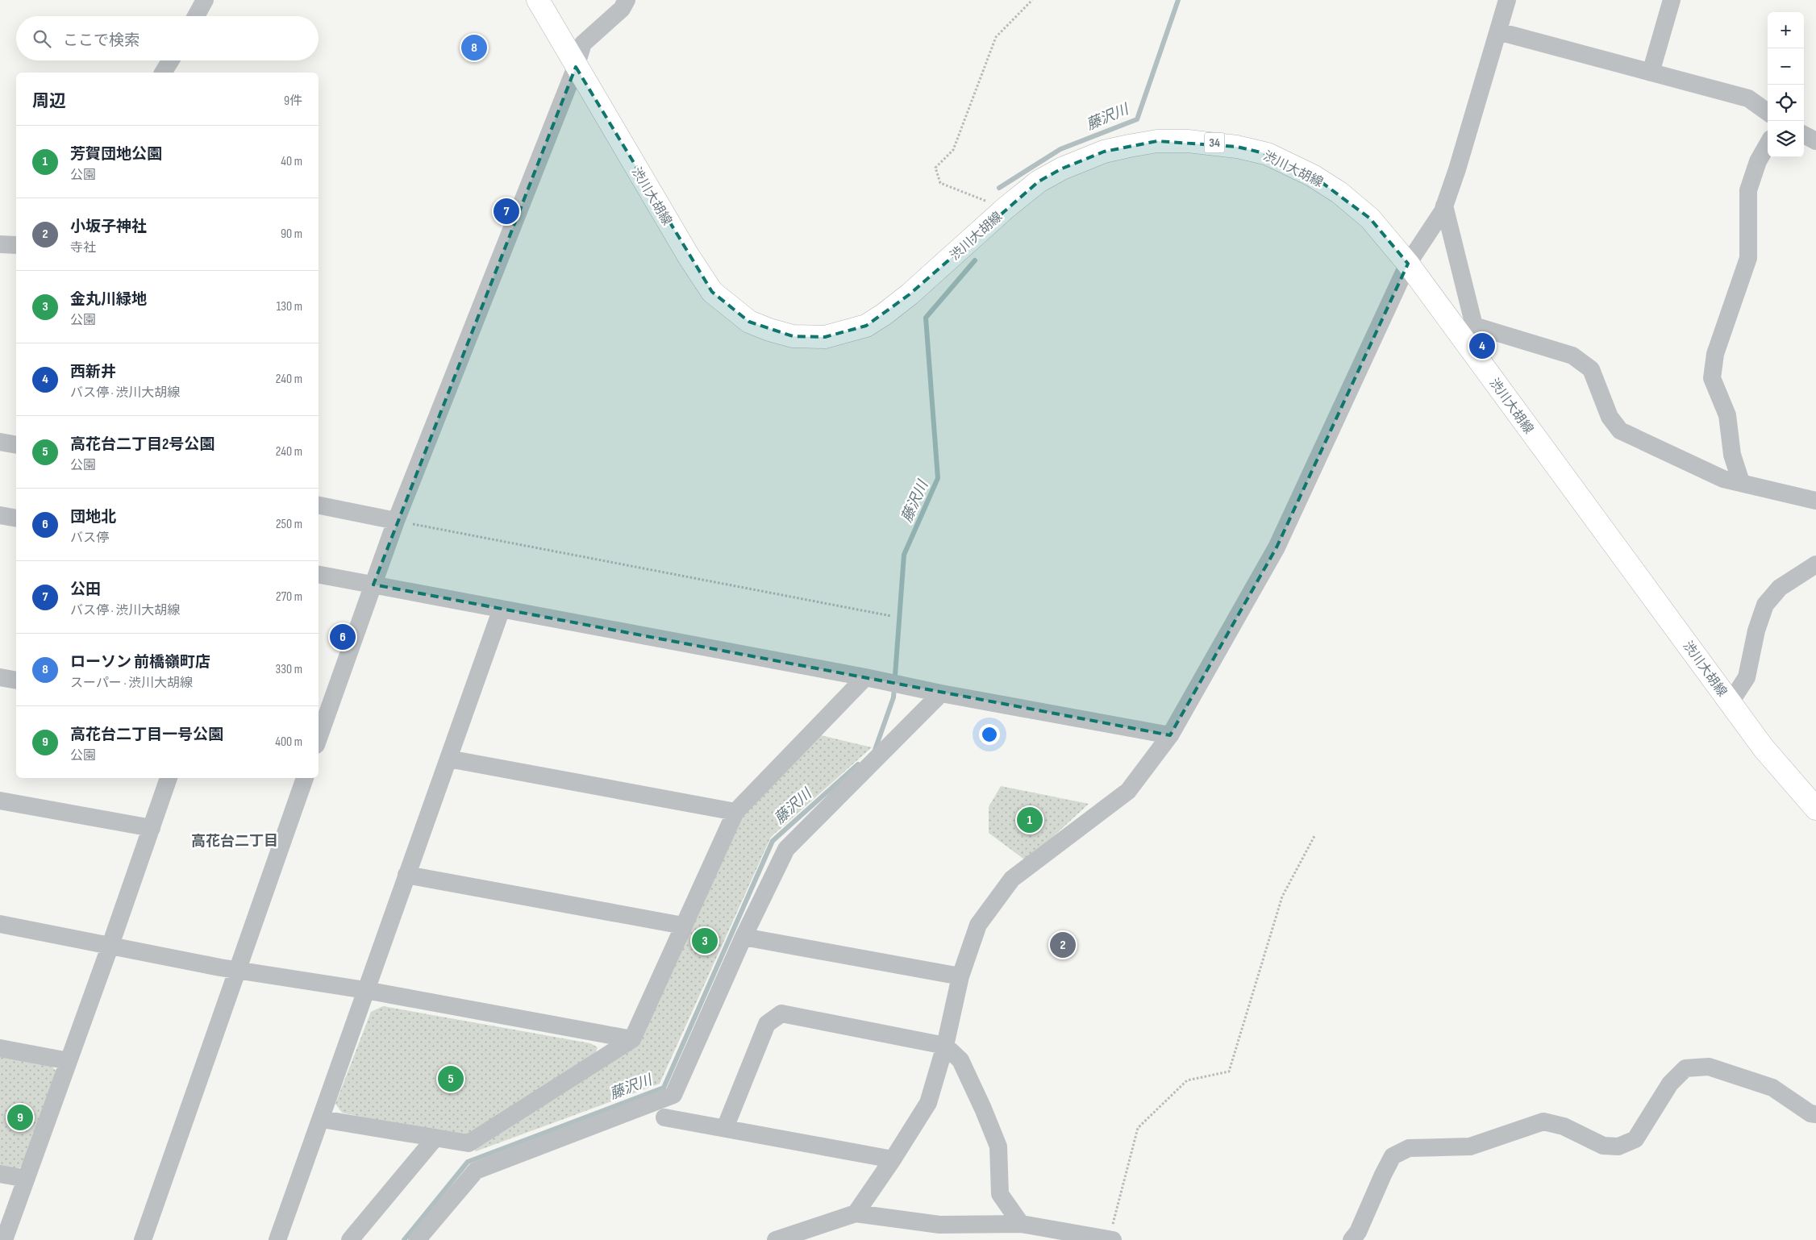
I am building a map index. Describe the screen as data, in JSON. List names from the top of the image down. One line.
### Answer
{"streets":{"main road":["34","渋川大胡線"]},"districts":["高花台二丁目"],"water":["藤沢川"],"page":{"map_buttons":["+","−"],"search":"ここで検索","pins":["8","7","4","6","1","3","2","5","9"],"heading":["周辺","9件"],"list":[{"mark":"1","name":"芳賀団地公園","note":"公園","value":"40 m"},{"mark":"2","name":"小坂子神社","note":"寺社","value":"90 m"},{"mark":"3","name":"金丸川緑地","note":"公園","value":"130 m"},{"mark":"4","name":"西新井","note":"バス停 · 渋川大胡線","value":"240 m"},{"mark":"5","name":"高花台二丁目2号公園","note":"公園","value":"240 m"},{"mark":"6","name":"団地北","note":"バス停","value":"250 m"},{"mark":"7","name":"公田","note":"バス停 · 渋川大胡線","value":"270 m"},{"mark":"8","name":"ローソン 前橋嶺町店","note":"スーパー · 渋川大胡線","value":"330 m"},{"mark":"9","name":"高花台二丁目一号公園","note":"公園","value":"400 m"}]}}
